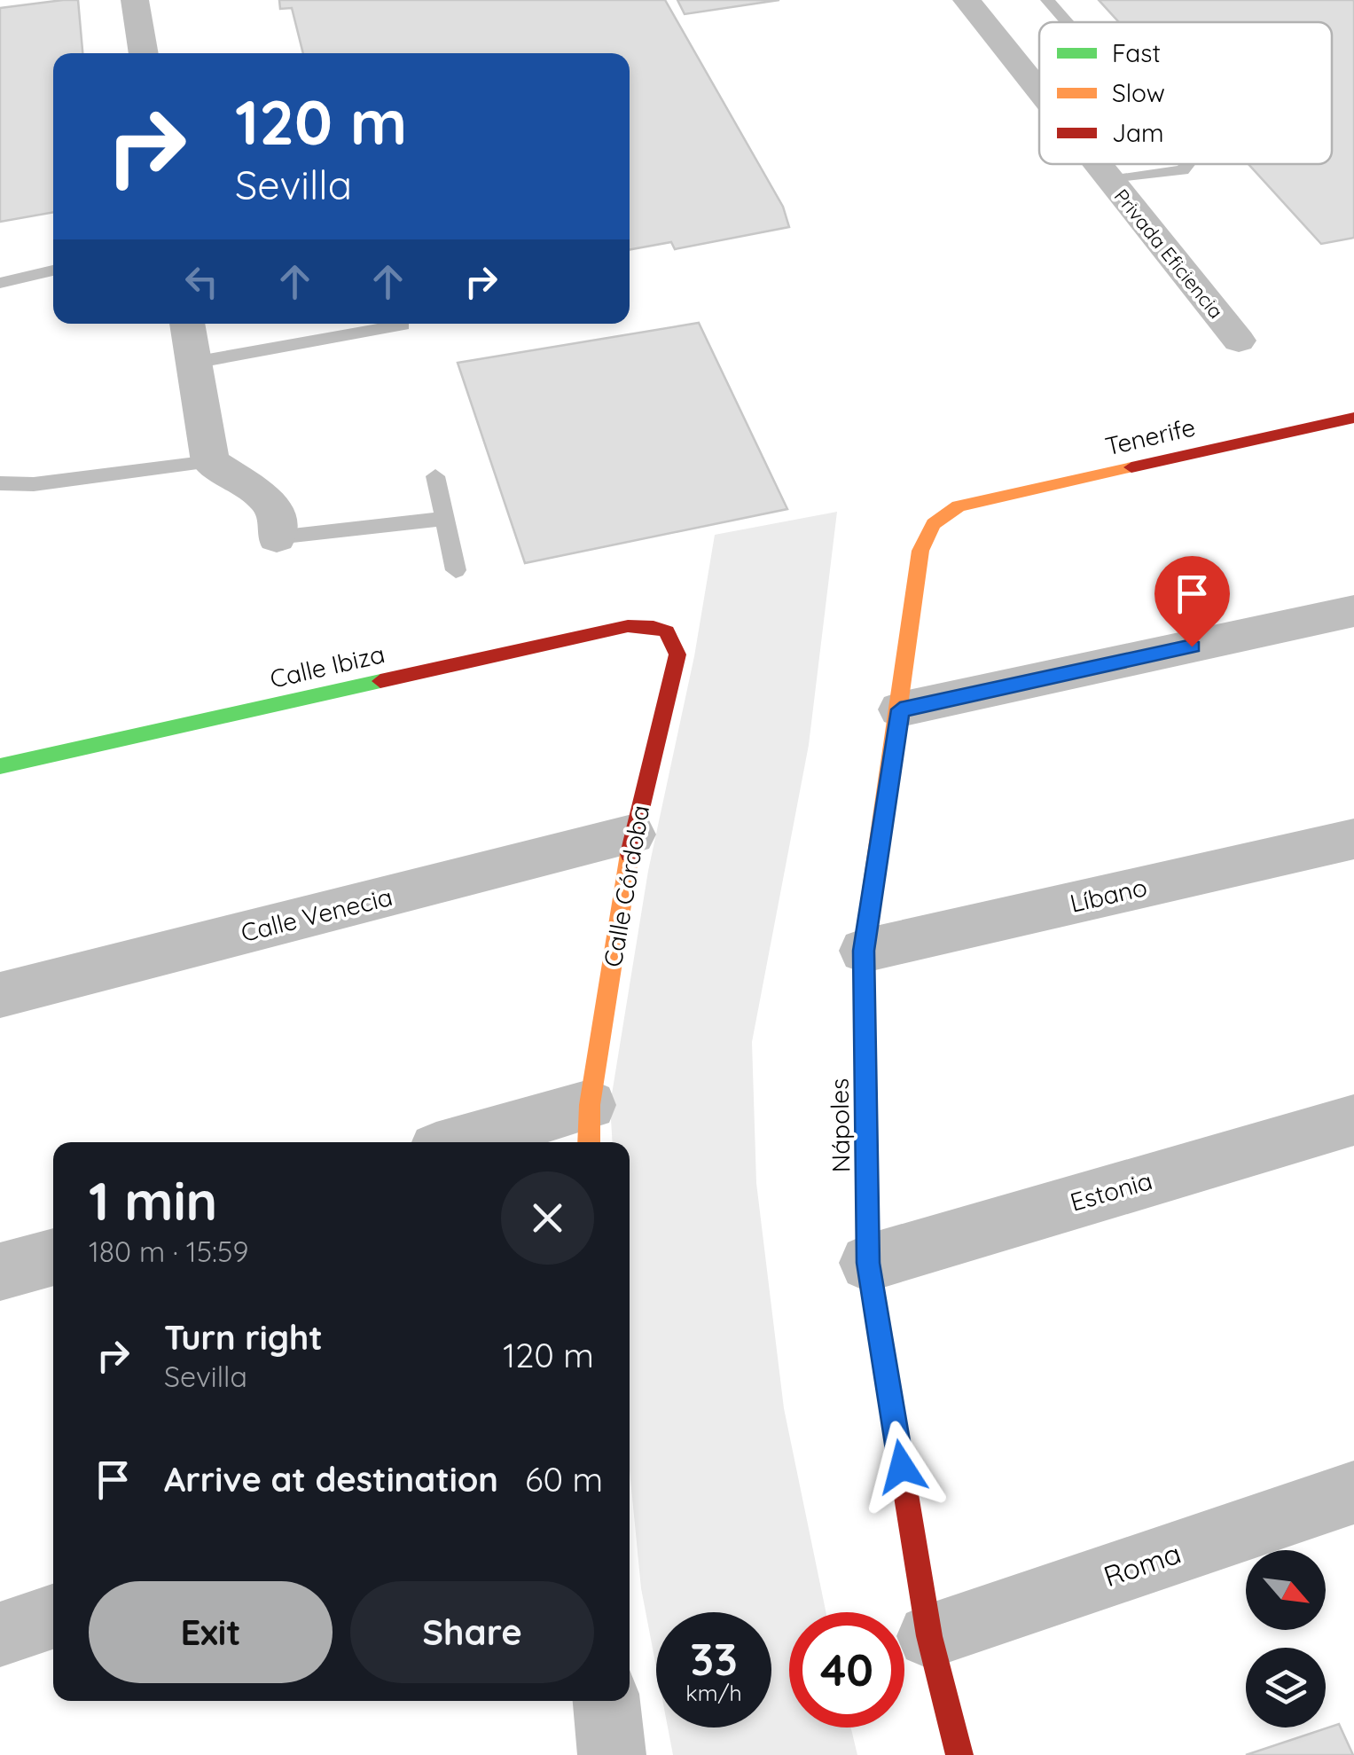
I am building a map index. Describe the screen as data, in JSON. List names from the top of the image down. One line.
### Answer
{"streets":{"street":["Privada Eficiencia","Tenerife","Calle Ibiza","Calle Córdoba","Líbano","Calle Venecia","Nápoles","Estonia","Roma"]},"crossings":[["Tenerife","Nápoles"],["Calle Ibiza","Calle Córdoba"],["Calle Córdoba","Calle Venecia"],["Líbano","Nápoles"],["Nápoles","Estonia"],["Nápoles","Roma"]],"legend":["Fast","Slow","Jam"],"north":"bottom right","page":{"turn":["120 m","Sevilla"],"heading":["1 min","180 m · 15:59"],"list":[{"name":"Turn right","note":"Sevilla","value":"120 m"},{"name":"Arrive at destination","value":"60 m"}],"buttons":["Exit","Share"],"speed":"33 km/h","limit":"40"}}
